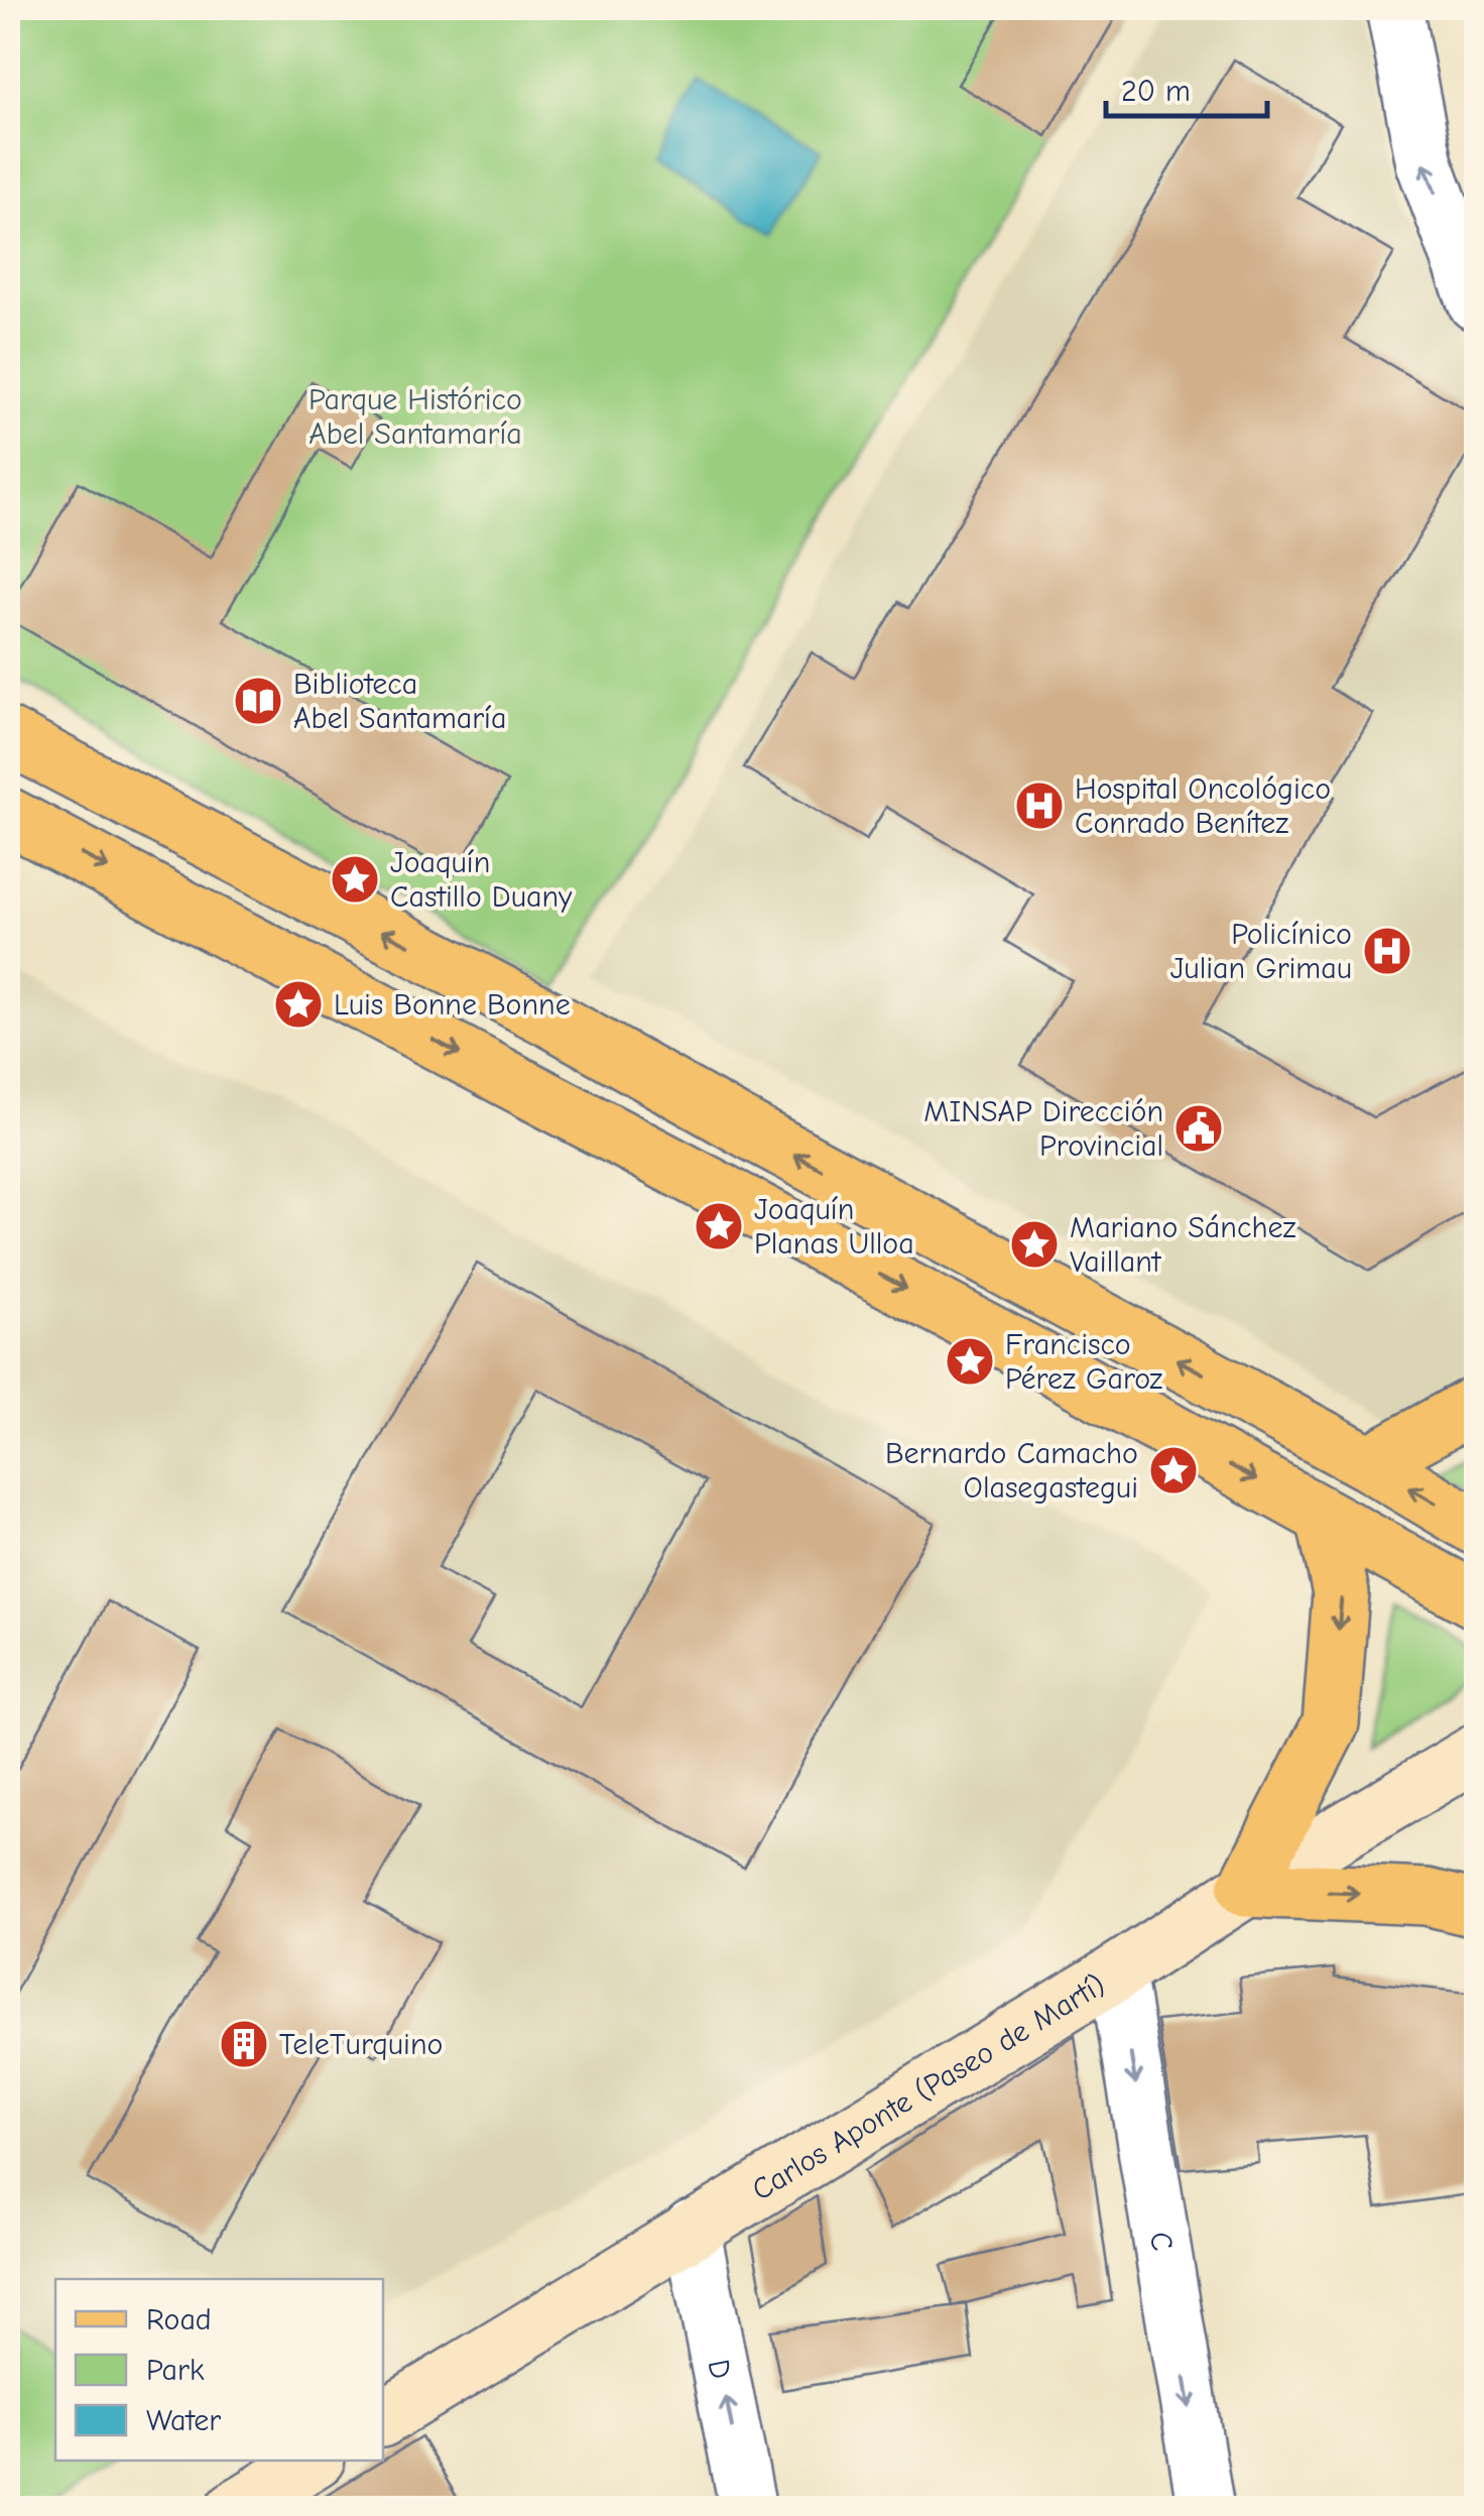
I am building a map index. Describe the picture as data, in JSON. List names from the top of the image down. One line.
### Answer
{"streets":{"main road":["Carlos Aponte (Paseo de Martí)"],"street":["C","D"]},"crossings":[["Carlos Aponte (Paseo de Martí)","C"],["Carlos Aponte (Paseo de Martí)","D"]],"one_way":["C","D"],"parks":["Parque Histórico Abel Santamaría"],"places":{"library":["Biblioteca Abel Santamaría"],"hospital":["Hospital Oncológico Conrado Benítez","Policínico Julian Grimau"],"place":["Joaquín Castillo Duany","Luis Bonne Bonne","Joaquín Planas Ulloa","Mariano Sánchez Vaillant","Francisco Pérez Garoz","Bernardo Camacho Olasegastegui"],"public building":["MINSAP Dirección Provincial"],"building":["TeleTurquino"]},"legend":["Road","Park","Water"],"scale_bar":"20 m"}
